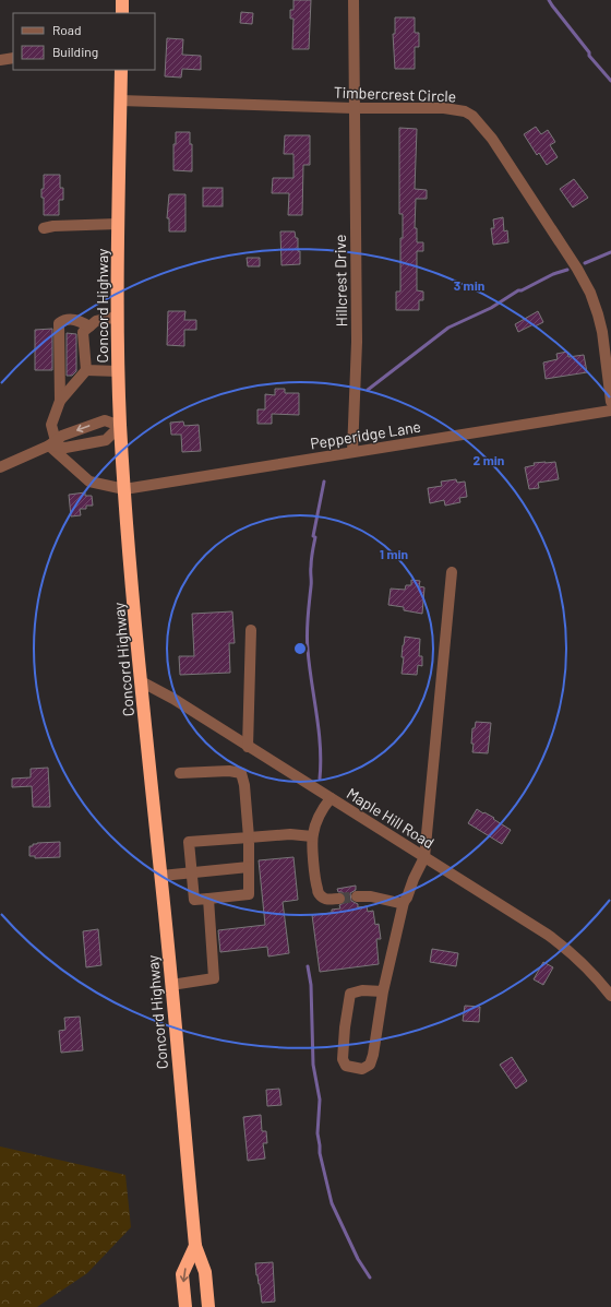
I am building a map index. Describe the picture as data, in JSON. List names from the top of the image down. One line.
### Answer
{"streets":{"highway":["Concord Highway"],"street":["Timbercrest Circle","Hillcrest Drive","Pepperidge Lane","Maple Hill Road"]},"crossings":[["Timbercrest Circle","Hillcrest Drive"],["Timbercrest Circle","Concord Highway"],["Hillcrest Drive","Pepperidge Lane"],["Concord Highway","Pepperidge Lane"],["Concord Highway","Maple Hill Road"]],"legend":["Road","Building"],"rings":["3 min","2 min","1 min"]}
